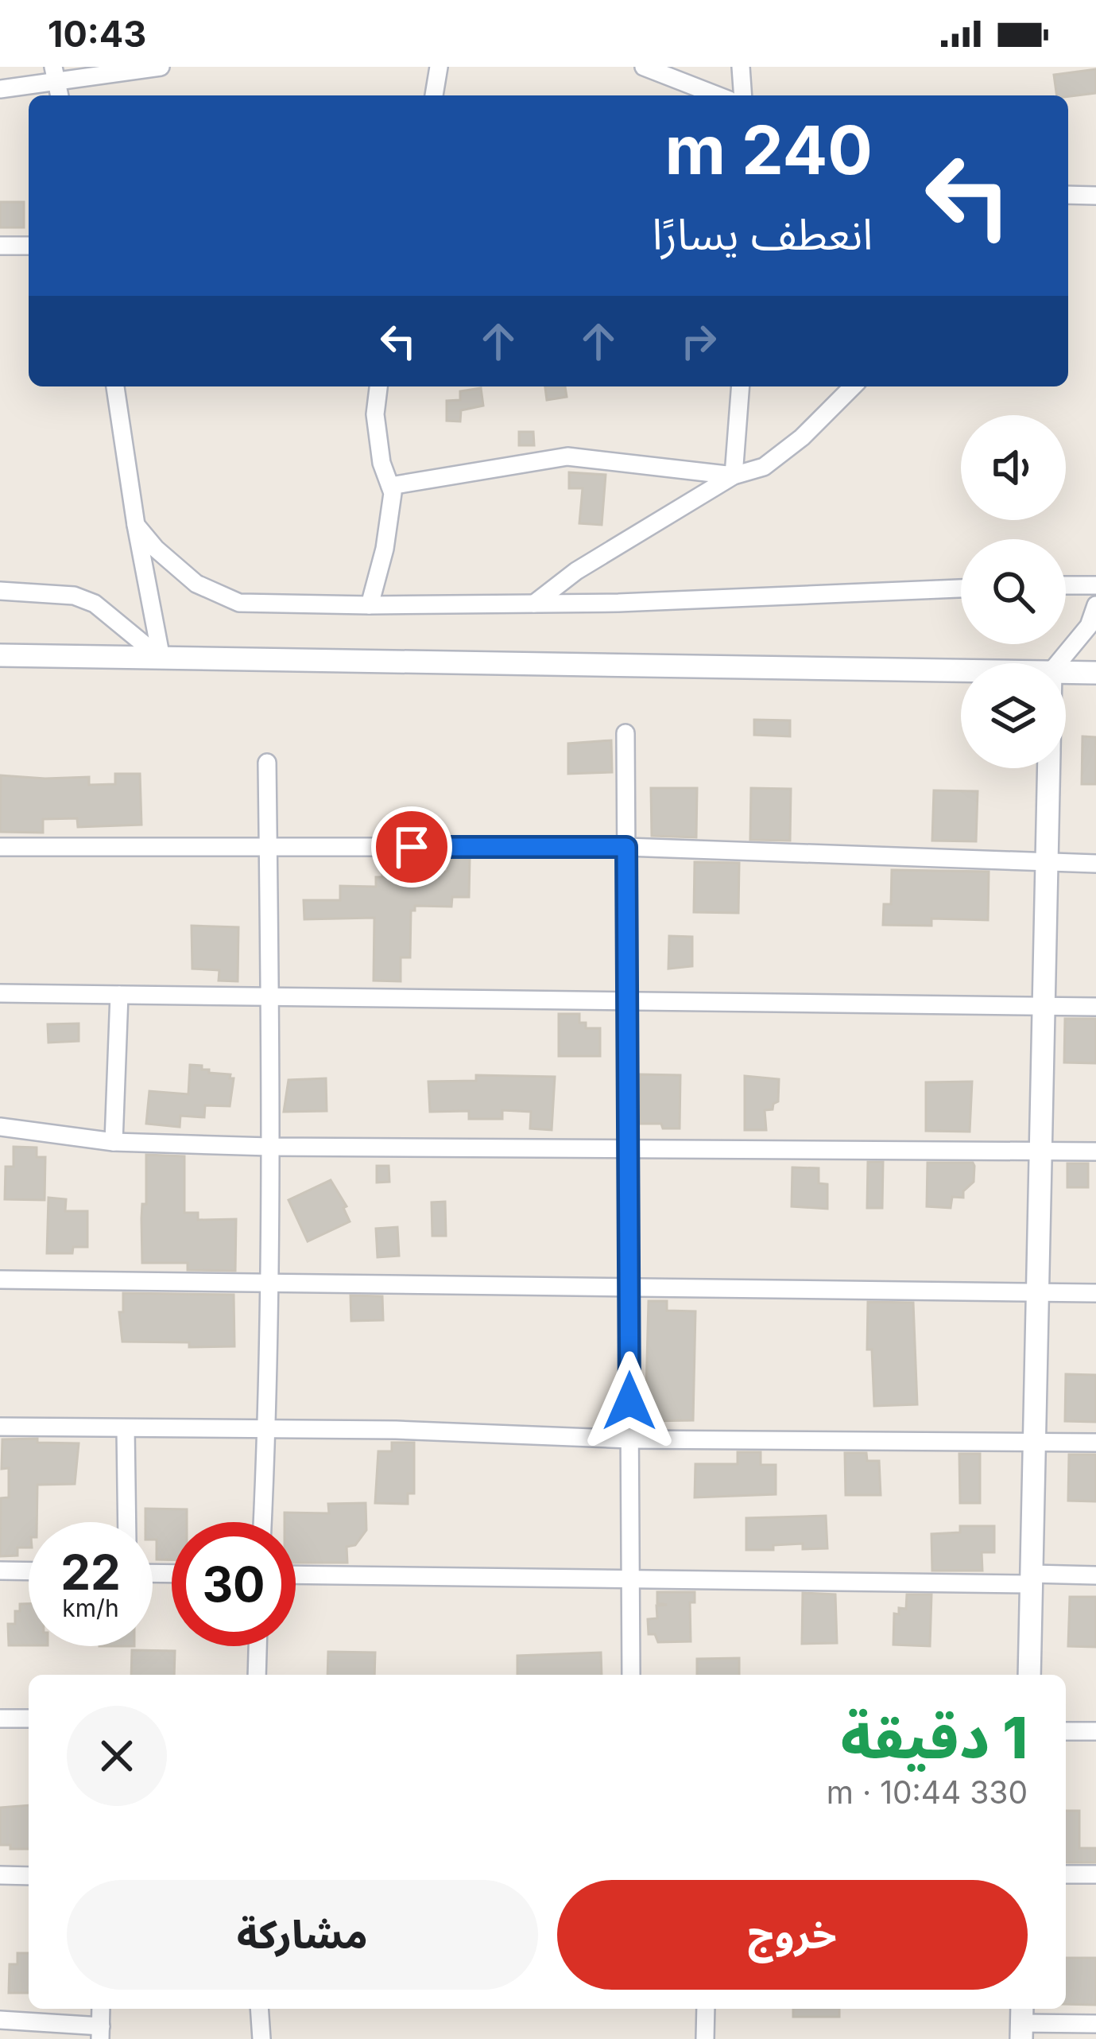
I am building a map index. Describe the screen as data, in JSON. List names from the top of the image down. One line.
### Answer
{"page":{"status":"10:43","turn":["240 m","انعطف يسارًا"],"speed":"22 km/h","limit":"30","heading":["1 دقيقة","330 m · 10:44"],"buttons":["خروج","مشاركة"]}}
